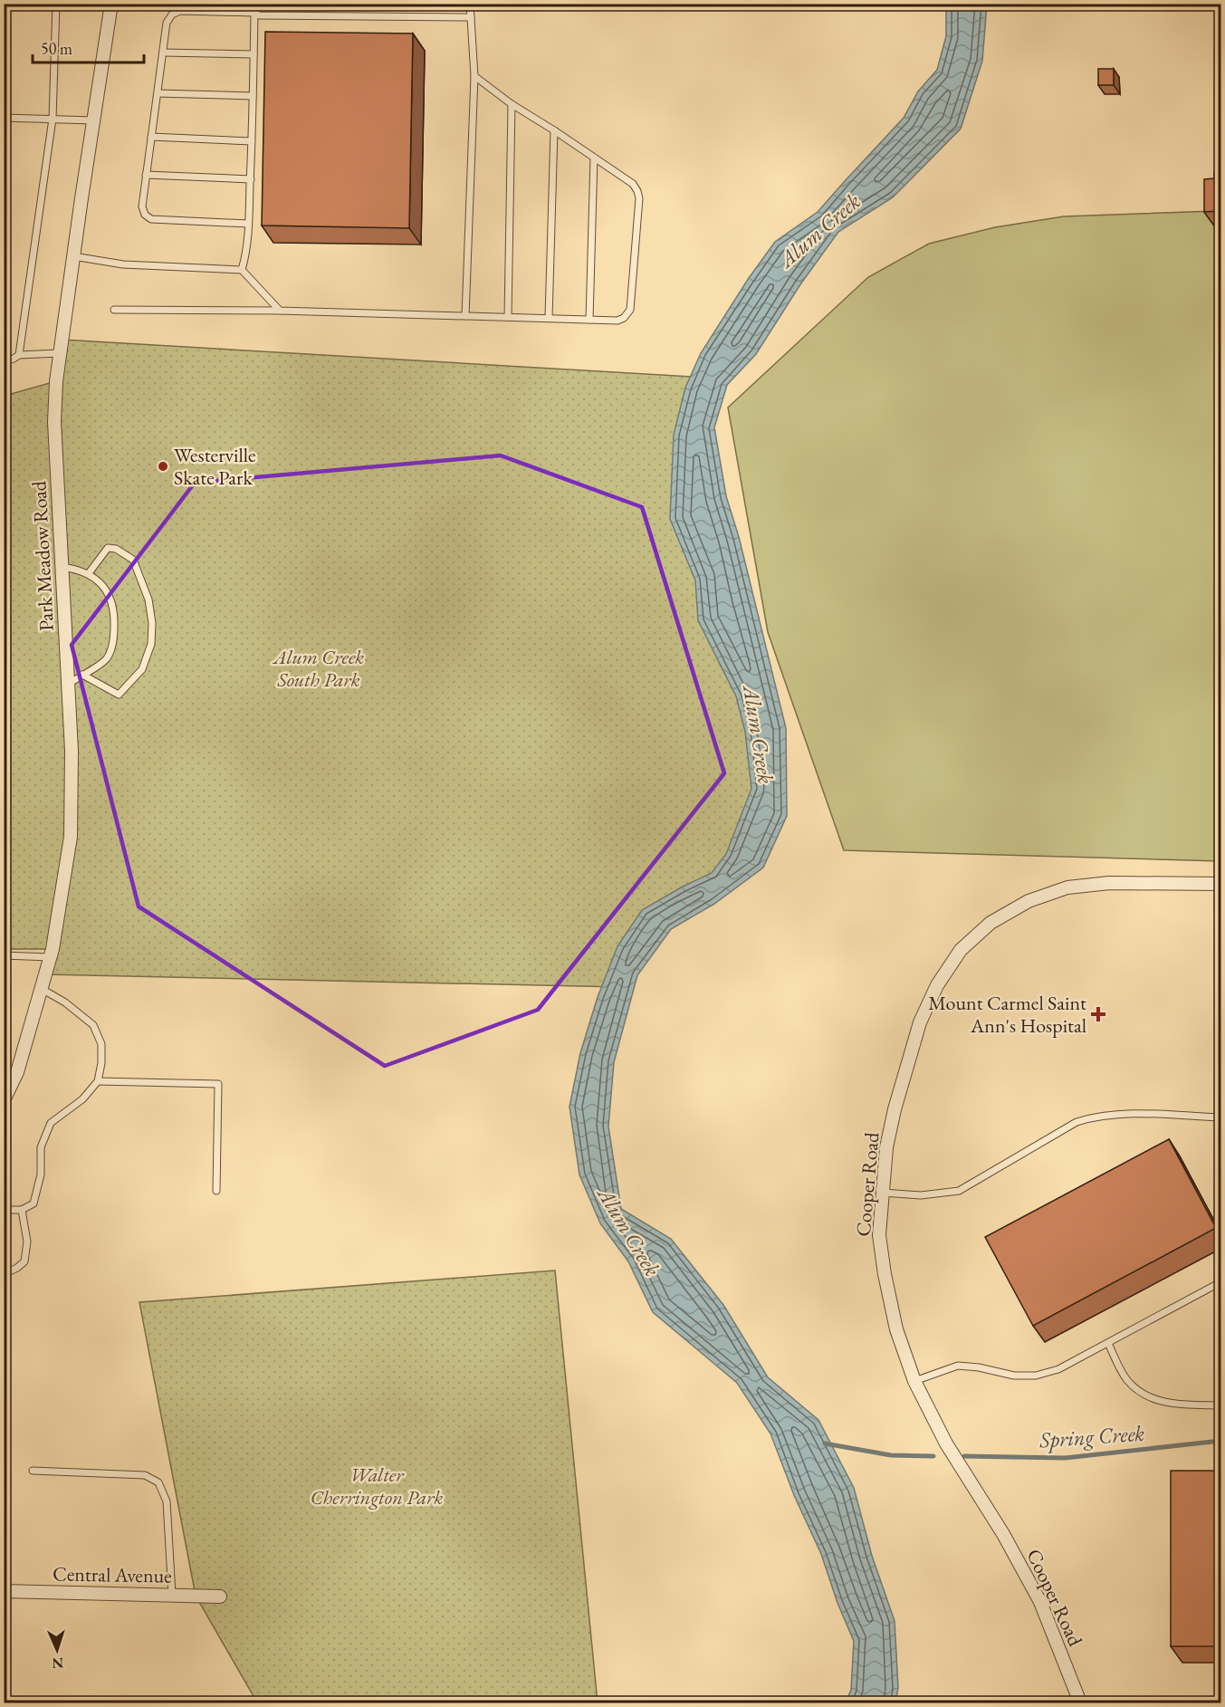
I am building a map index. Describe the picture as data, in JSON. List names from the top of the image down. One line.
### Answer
{"streets":{"street":["Park Meadow Road","Cooper Road","Central Avenue"]},"water":["Alum Creek","Spring Creek"],"parks":["Alum Creek South Park","Walter Cherrington Park"],"places":{"other":["Westerville Skate Park"],"health":["Mount Carmel Saint Ann's Hospital"]},"scale_bar":"50 m","north":"bottom"}
